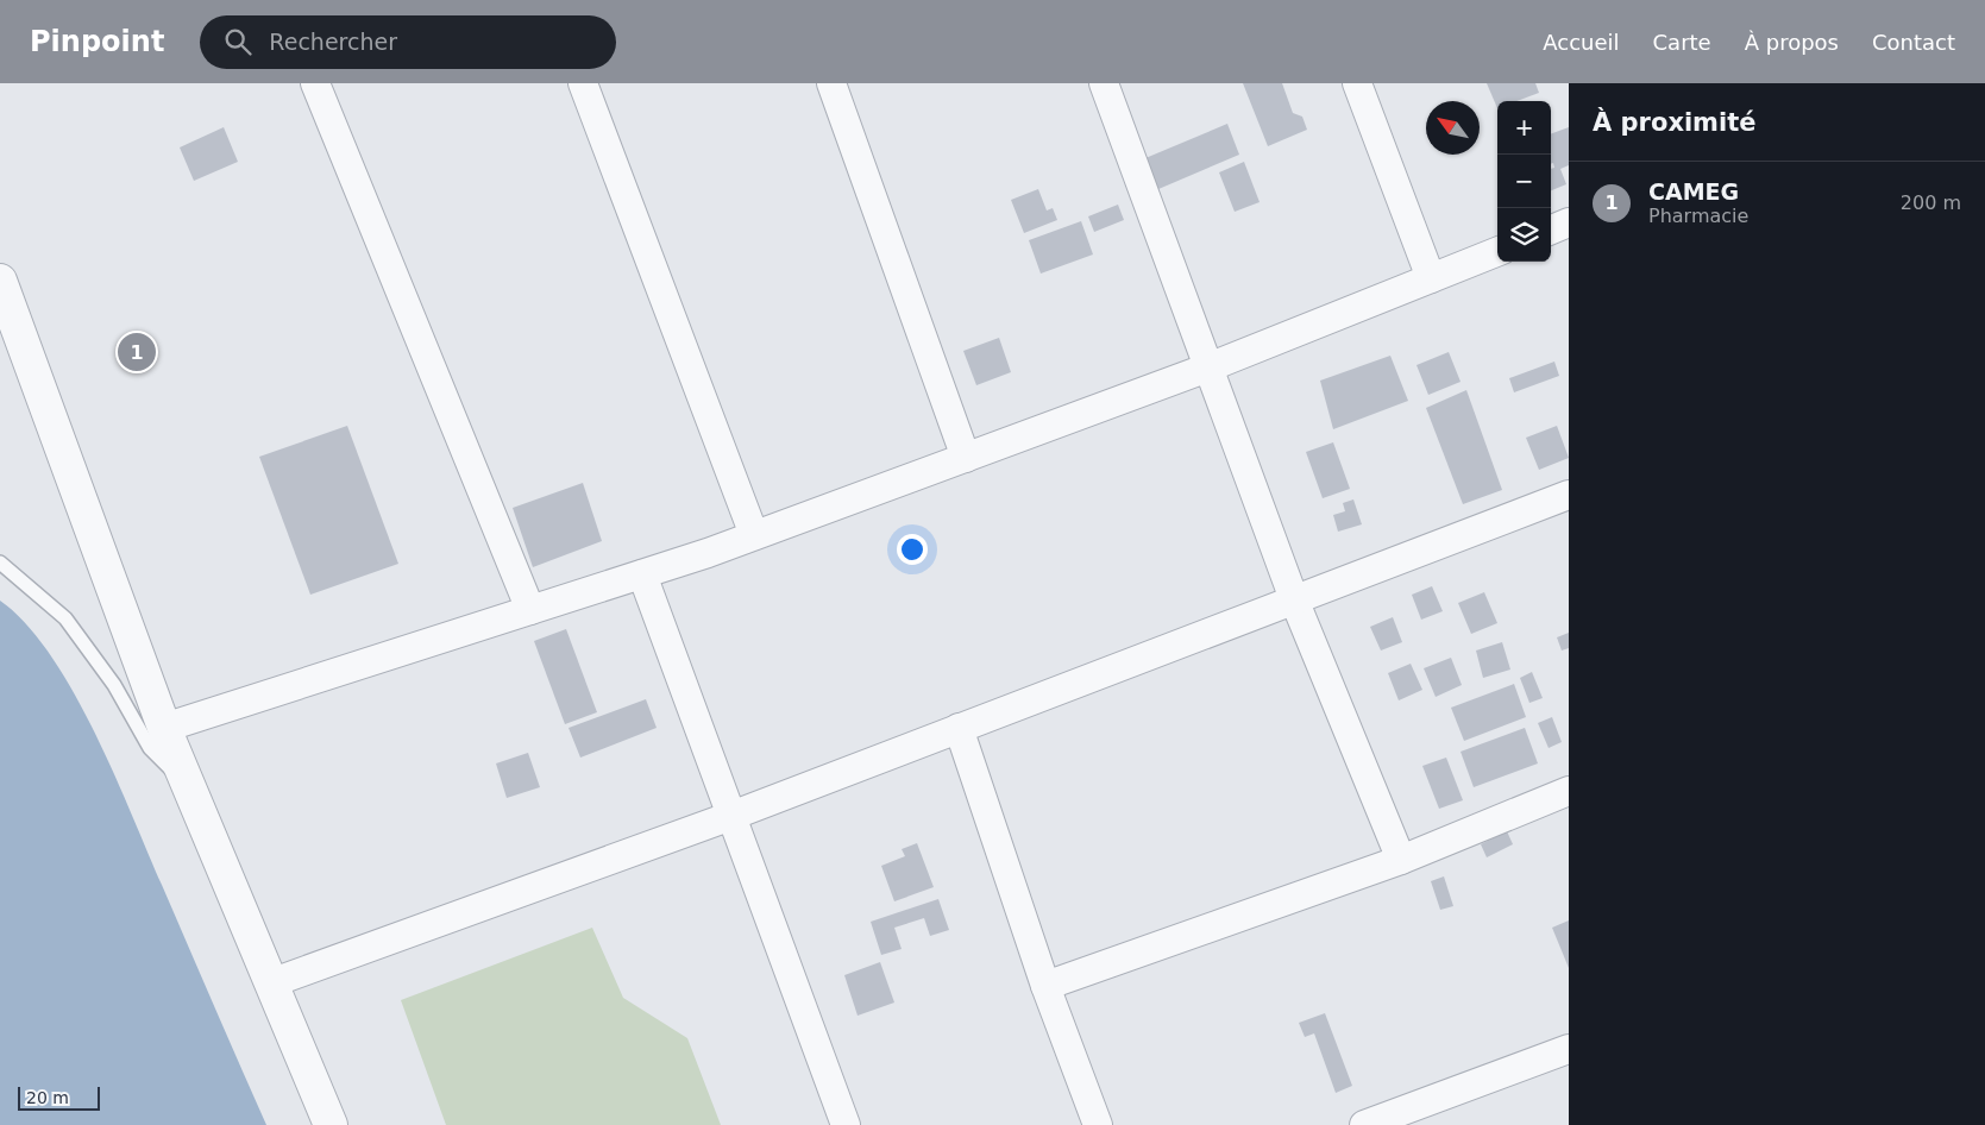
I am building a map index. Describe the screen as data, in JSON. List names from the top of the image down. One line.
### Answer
{"scale_bar":"20 m","north":"top left","page":{"header":"Pinpoint","search":"Rechercher","nav":["Accueil","Carte","À propos","Contact"],"heading":"À proximité","map_buttons":["+","−"],"list":[{"mark":"1","name":"CAMEG","note":"Pharmacie","value":"200 m"}],"pins":"1","scale":"20 m"}}
